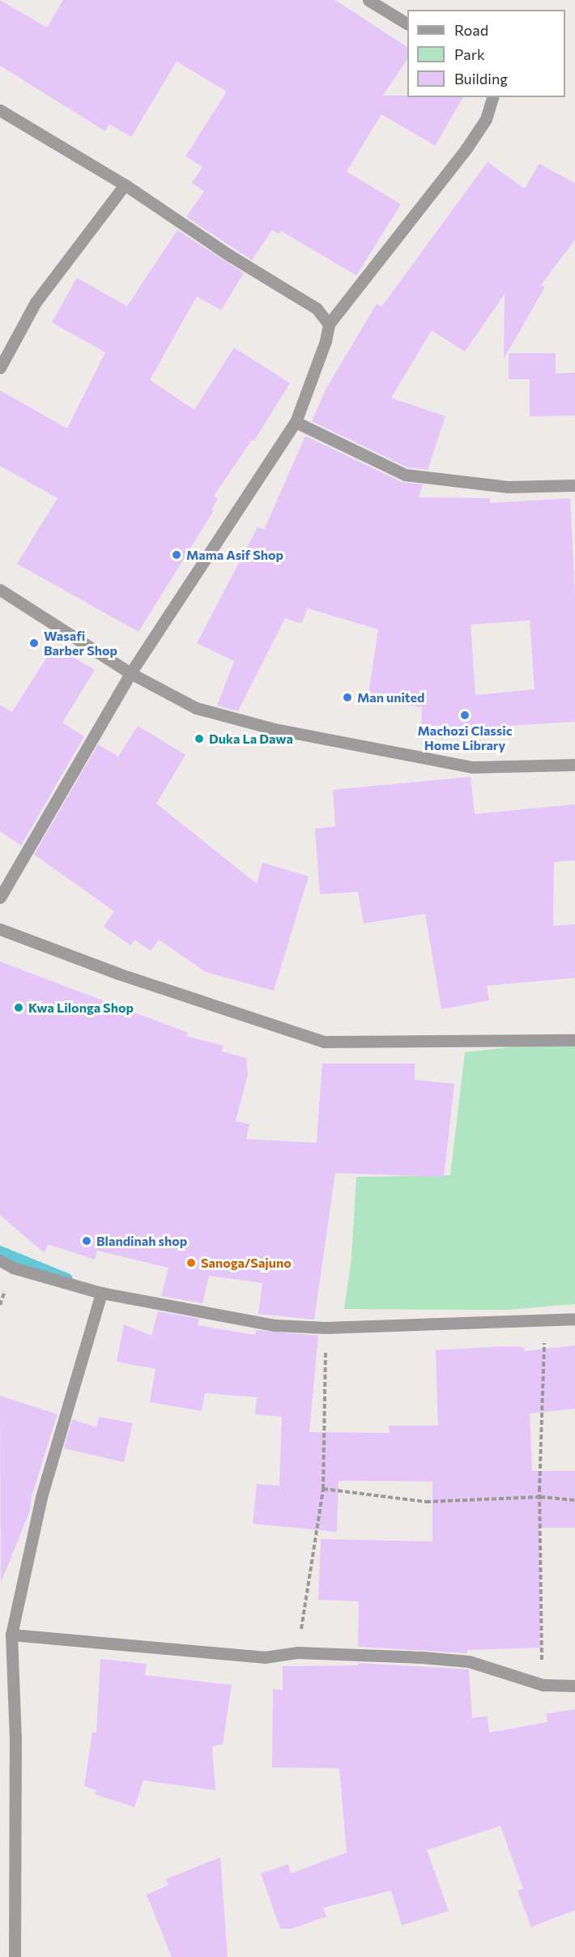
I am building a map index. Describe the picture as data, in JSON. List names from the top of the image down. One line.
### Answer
{"places":["Mama Asif Shop","Wasafi Barber Shop","Man united","Machozi Classic Home Library","Duka La Dawa","Kwa Lilonga Shop","Blandinah shop","Sanoga/Sajuno"],"legend":["Road","Park","Building"]}
